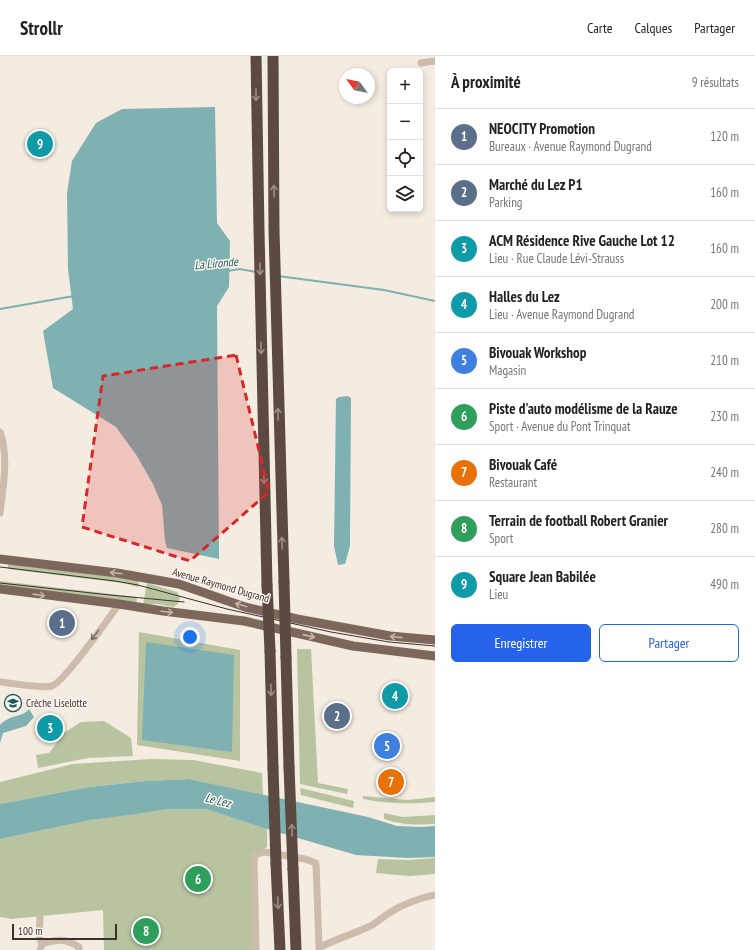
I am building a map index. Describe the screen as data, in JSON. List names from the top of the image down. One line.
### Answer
{"streets":{"main road":["Avenue Raymond Dugrand"]},"water":["La Lironde","Le Lez"],"places":{"school or university":["Crèche Liselotte"]},"scale_bar":"100 m","north":"top left","page":{"header":"Strollr","nav":["Carte","Calques","Partager"],"heading":["À proximité","9 résultats"],"map_buttons":["+","−"],"list":[{"mark":"1","name":"NEOCITY Promotion","note":"Bureaux · Avenue Raymond Dugrand","value":"120 m"},{"mark":"2","name":"Marché du Lez P1","note":"Parking","value":"160 m"},{"mark":"3","name":"ACM Résidence Rive Gauche Lot 12","note":"Lieu · Rue Claude Lévi-Strauss","value":"160 m"},{"mark":"4","name":"Halles du Lez","note":"Lieu · Avenue Raymond Dugrand","value":"200 m"},{"mark":"5","name":"Bivouak Workshop","note":"Magasin","value":"210 m"},{"mark":"6","name":"Piste d'auto modélisme de la Rauze","note":"Sport · Avenue du Pont Trinquat","value":"230 m"},{"mark":"7","name":"Bivouak Café","note":"Restaurant","value":"240 m"},{"mark":"8","name":"Terrain de football Robert Granier","note":"Sport","value":"280 m"},{"mark":"9","name":"Square Jean Babilée","note":"Lieu","value":"490 m"}],"pins":["9","1","4","2","3","5","7","6","8"],"buttons":["Enregistrer","Partager"],"scale":"100 m"}}
